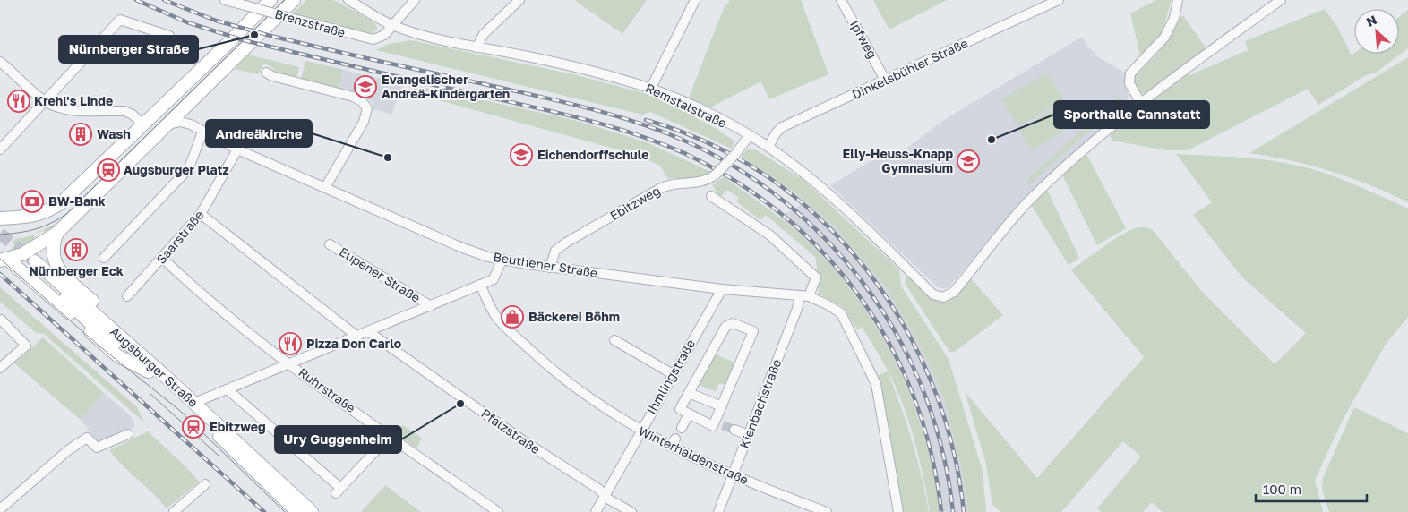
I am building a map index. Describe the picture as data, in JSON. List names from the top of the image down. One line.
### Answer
{"streets":{"main road":["Augsburger Straße"],"street":["Brenzstraße","Ipfweg","Dinkelsbühler Straße","Remstalstraße","Ebitzweg","Saarstraße","Beuthener Straße","Eupener Straße","Ihmlingstraße","Ruhrstraße","Kienbachstraße","Pfalzstraße","Winterhaldenstraße"]},"crossings":[["Brenzstraße","Remstalstraße"],["Ipfweg","Dinkelsbühler Straße"],["Dinkelsbühler Straße","Remstalstraße"],["Remstalstraße","Ebitzweg"],["Ebitzweg","Beuthener Straße"],["Saarstraße","Beuthener Straße"],["Saarstraße","Ruhrstraße"],["Beuthener Straße","Ihmlingstraße"],["Beuthener Straße","Kienbachstraße"],["Ihmlingstraße","Pfalzstraße"],["Ihmlingstraße","Winterhaldenstraße"],["Kienbachstraße","Winterhaldenstraße"]],"places":{"other":["Nürnberger Straße","Sporthalle Cannstatt","Andreäkirche","Ury Guggenheim"],"school or university":["Evangelischer Andreä-Kindergarten","Eichendorffschule","Elly-Heuss-Knapp Gymnasium"],"restaurant":["Krehl's Linde","Pizza Don Carlo"],"building":["Wash","Nürnberger Eck"],"station":["Augsburger Platz","Ebitzweg"],"bank":["BW-Bank"],"shop":["Bäckerei Böhm"]},"scale_bar":"100 m","north":"top left"}
